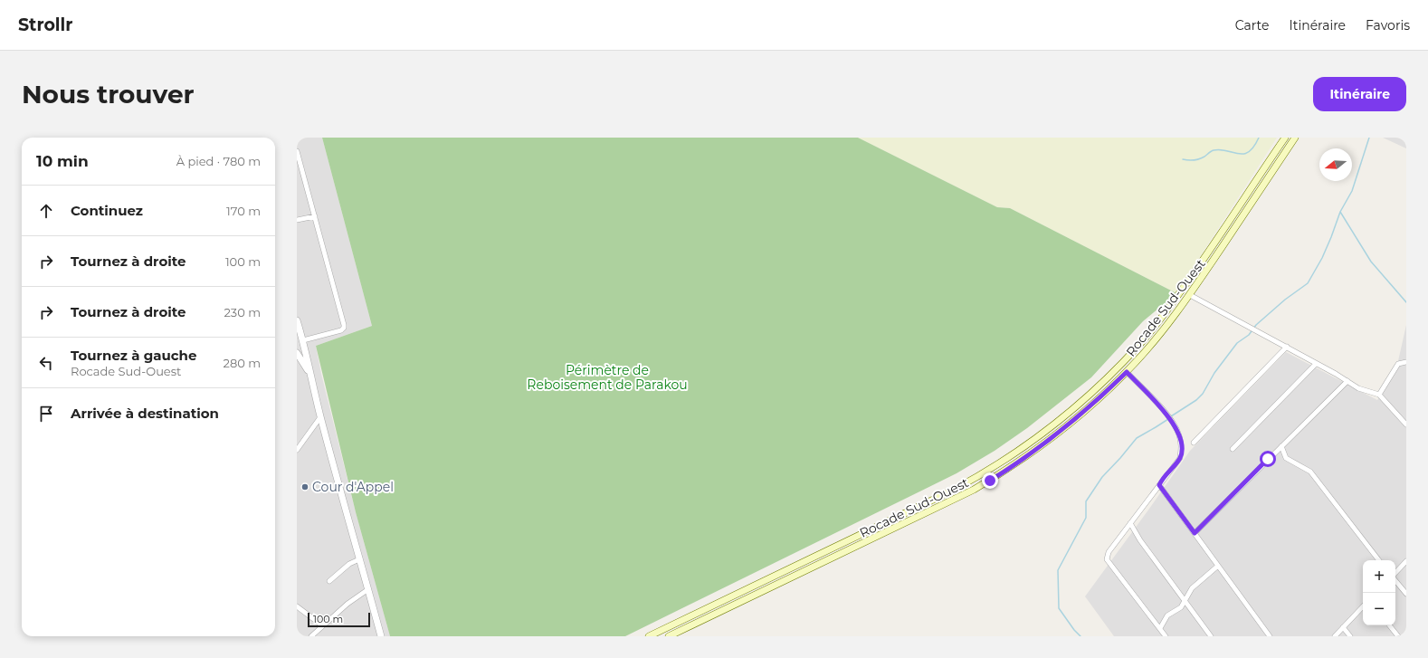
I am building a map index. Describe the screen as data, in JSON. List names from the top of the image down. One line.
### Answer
{"streets":{"main road":["Rocade Sud-Ouest"]},"parks":["Périmètre de Reboisement de Parakou"],"places":["Cour d'Appel"],"scale_bar":"100 m","north":"left","page":{"header":"Strollr","nav":["Carte","Itinéraire","Favoris"],"buttons":"Itinéraire","title":"Nous trouver","heading":["10 min","À pied · 780 m"],"list":[["Continuez","170 m"],["Tournez à droite","100 m"],["Tournez à droite","230 m"],["Tournez à gauche","Rocade Sud-Ouest","280 m"],"Arrivée à destination"],"map_buttons":["+","−"],"scale":"100 m"}}
